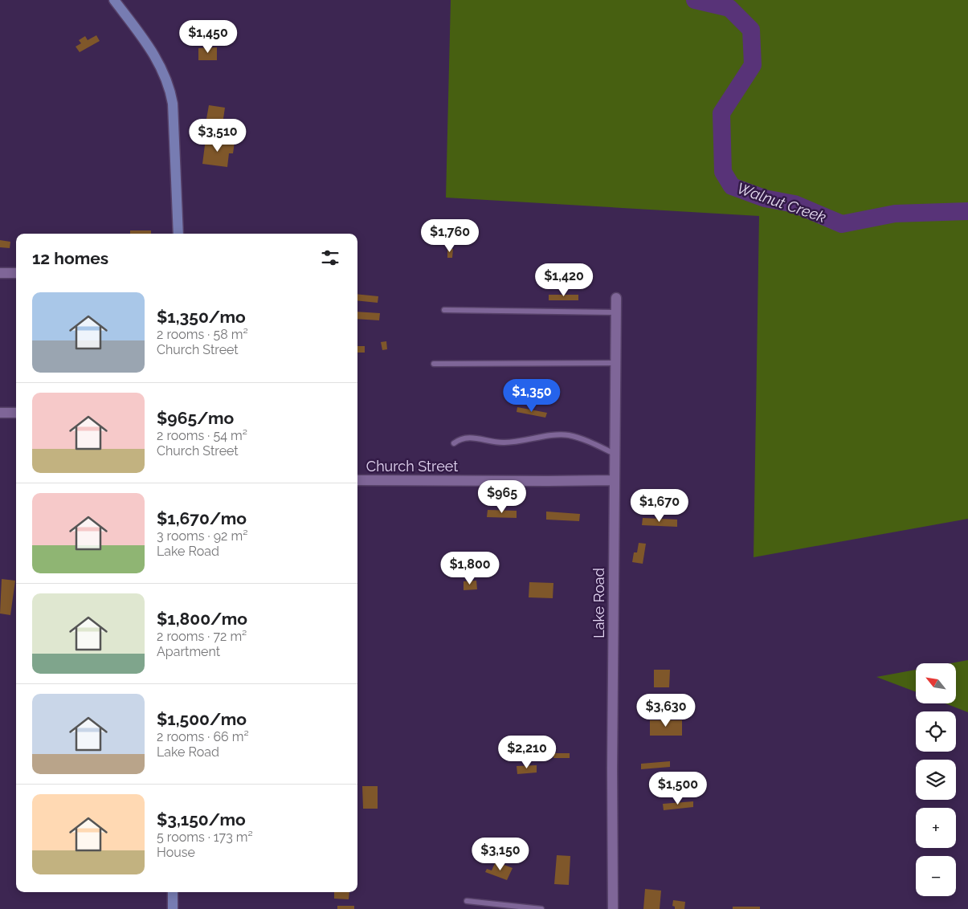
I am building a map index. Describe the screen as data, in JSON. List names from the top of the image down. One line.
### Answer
{"streets":{"street":["Church Street","Lake Road"]},"crossings":[["Church Street","Lake Road"]],"water":["Walnut Creek"],"north":"top left","page":{"price":["$1,450","$3,510","$1,760","$1,420","$1,350","$965","$1,670","$1,800","$3,630","$2,210","$1,500","$3,150"],"heading":"12 homes","list":[{"name":"$1,350/mo","note":"2 rooms · 58 m² · Church Street"},{"name":"$965/mo","note":"2 rooms · 54 m² · Church Street"},{"name":"$1,670/mo","note":"3 rooms · 92 m² · Lake Road"},{"name":"$1,800/mo","note":"2 rooms · 72 m² · Apartment"},{"name":"$1,500/mo","note":"2 rooms · 66 m² · Lake Road"},{"name":"$3,150/mo","note":"5 rooms · 173 m² · House"}],"map_buttons":["+","−"]}}
